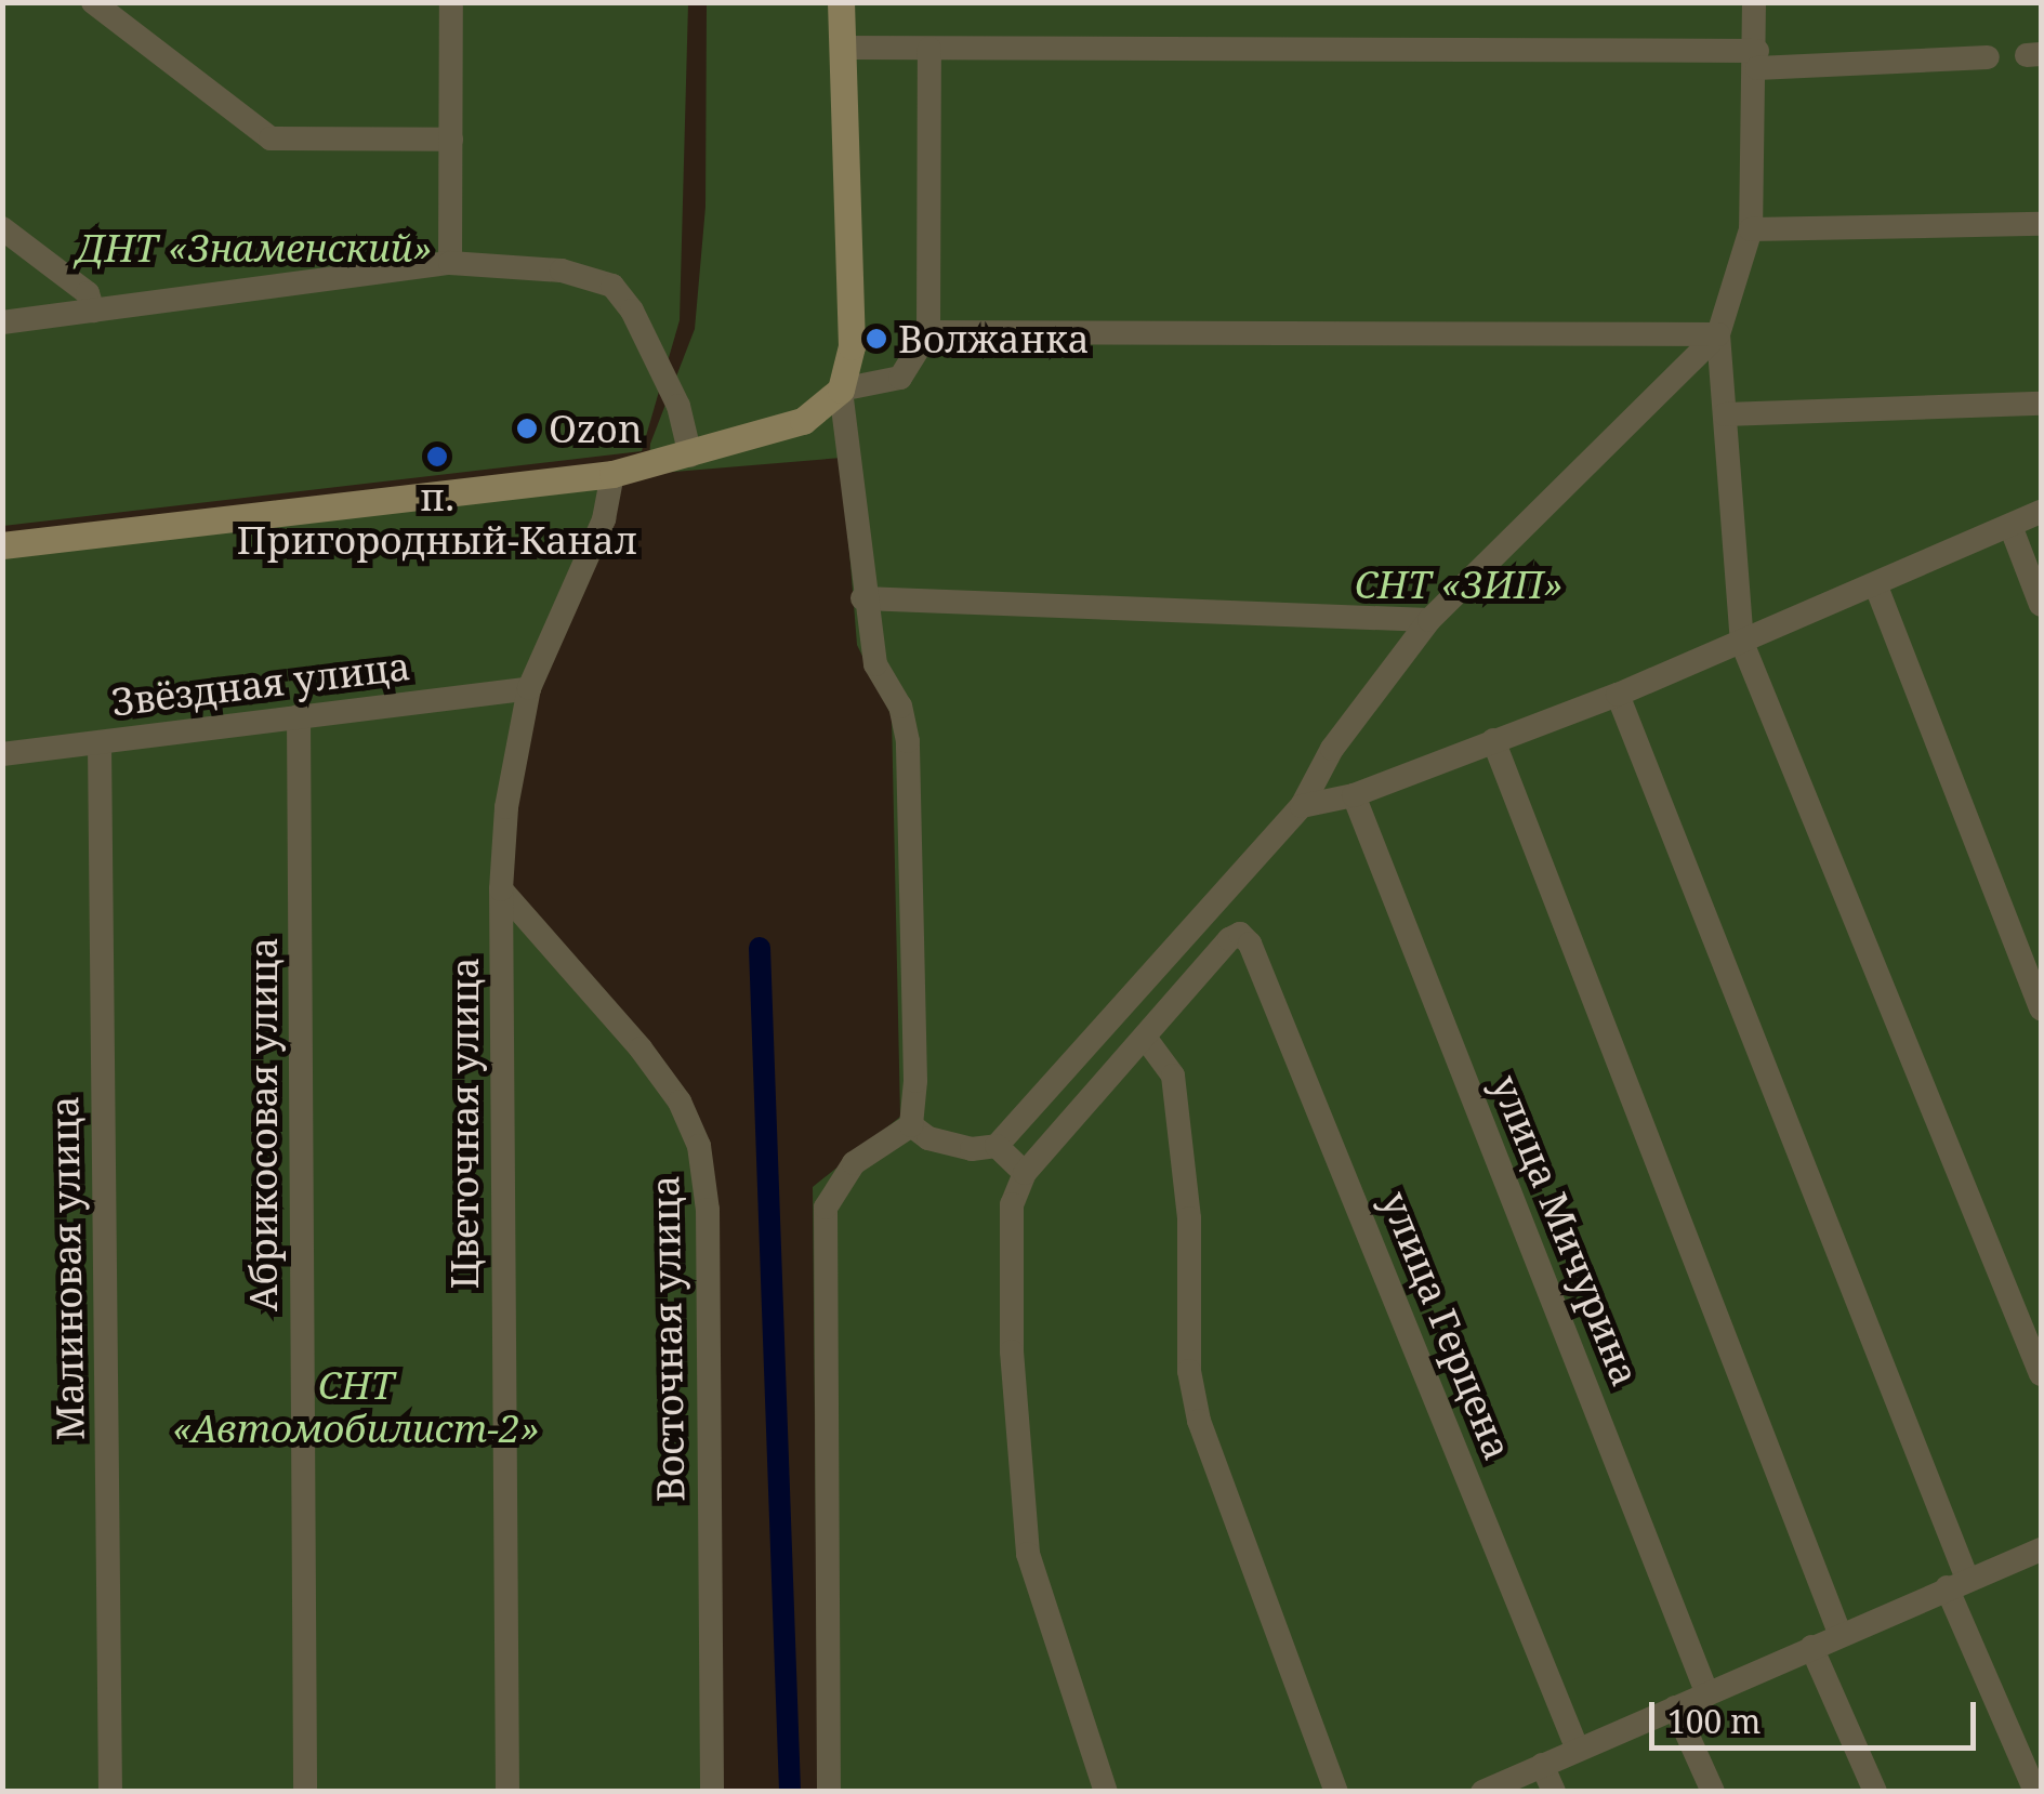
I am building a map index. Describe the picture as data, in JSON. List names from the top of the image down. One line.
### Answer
{"streets":{"street":["Звёздная улица","Цветочная улица","Абрикосовая улица","улица Мичурина","Малиновая улица","улица Герцена","Восточная улица"]},"crossings":[["Звёздная улица","Цветочная улица"],["Звёздная улица","Абрикосовая улица"],["Звёздная улица","Малиновая улица"],["Цветочная улица","Восточная улица"]],"parks":["ДНТ «Знаменский»","СНТ «ЗИП»","СНТ «Автомобилист-2»"],"places":["Волжанка","Ozon","п. Пригородный-Канал"],"scale_bar":"100 m"}
